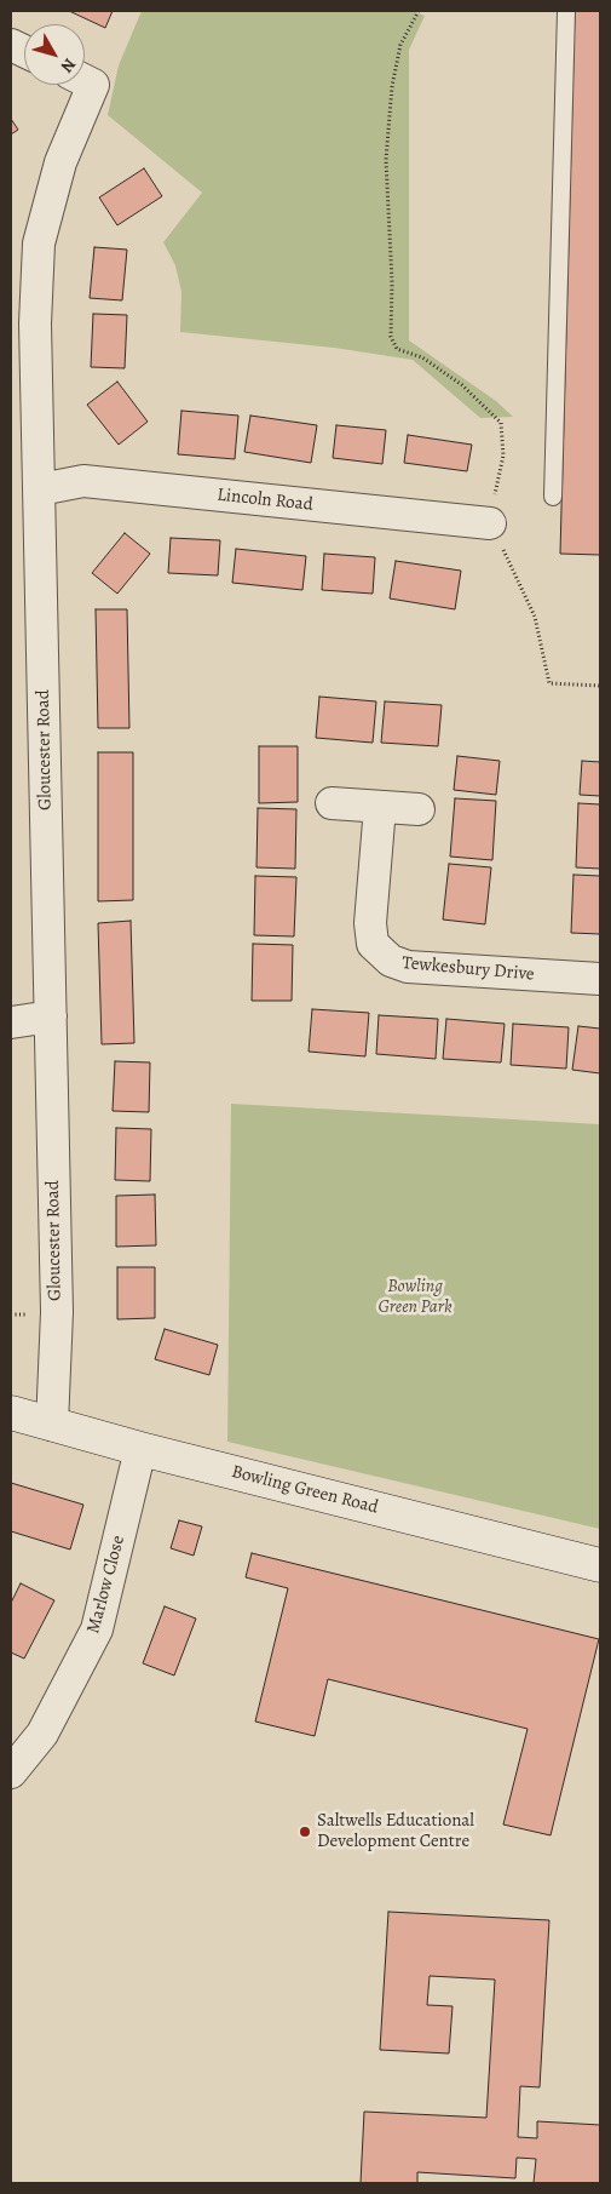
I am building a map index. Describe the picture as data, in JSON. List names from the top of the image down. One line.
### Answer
{"streets":{"street":["Lincoln Road","Gloucester Road","Tewkesbury Drive","Bowling Green Road","Marlow Close"]},"crossings":[["Lincoln Road","Gloucester Road"],["Gloucester Road","Bowling Green Road"],["Bowling Green Road","Marlow Close"]],"parks":["Bowling Green Park"],"places":["Saltwells Educational Development Centre"],"north":"bottom right"}
